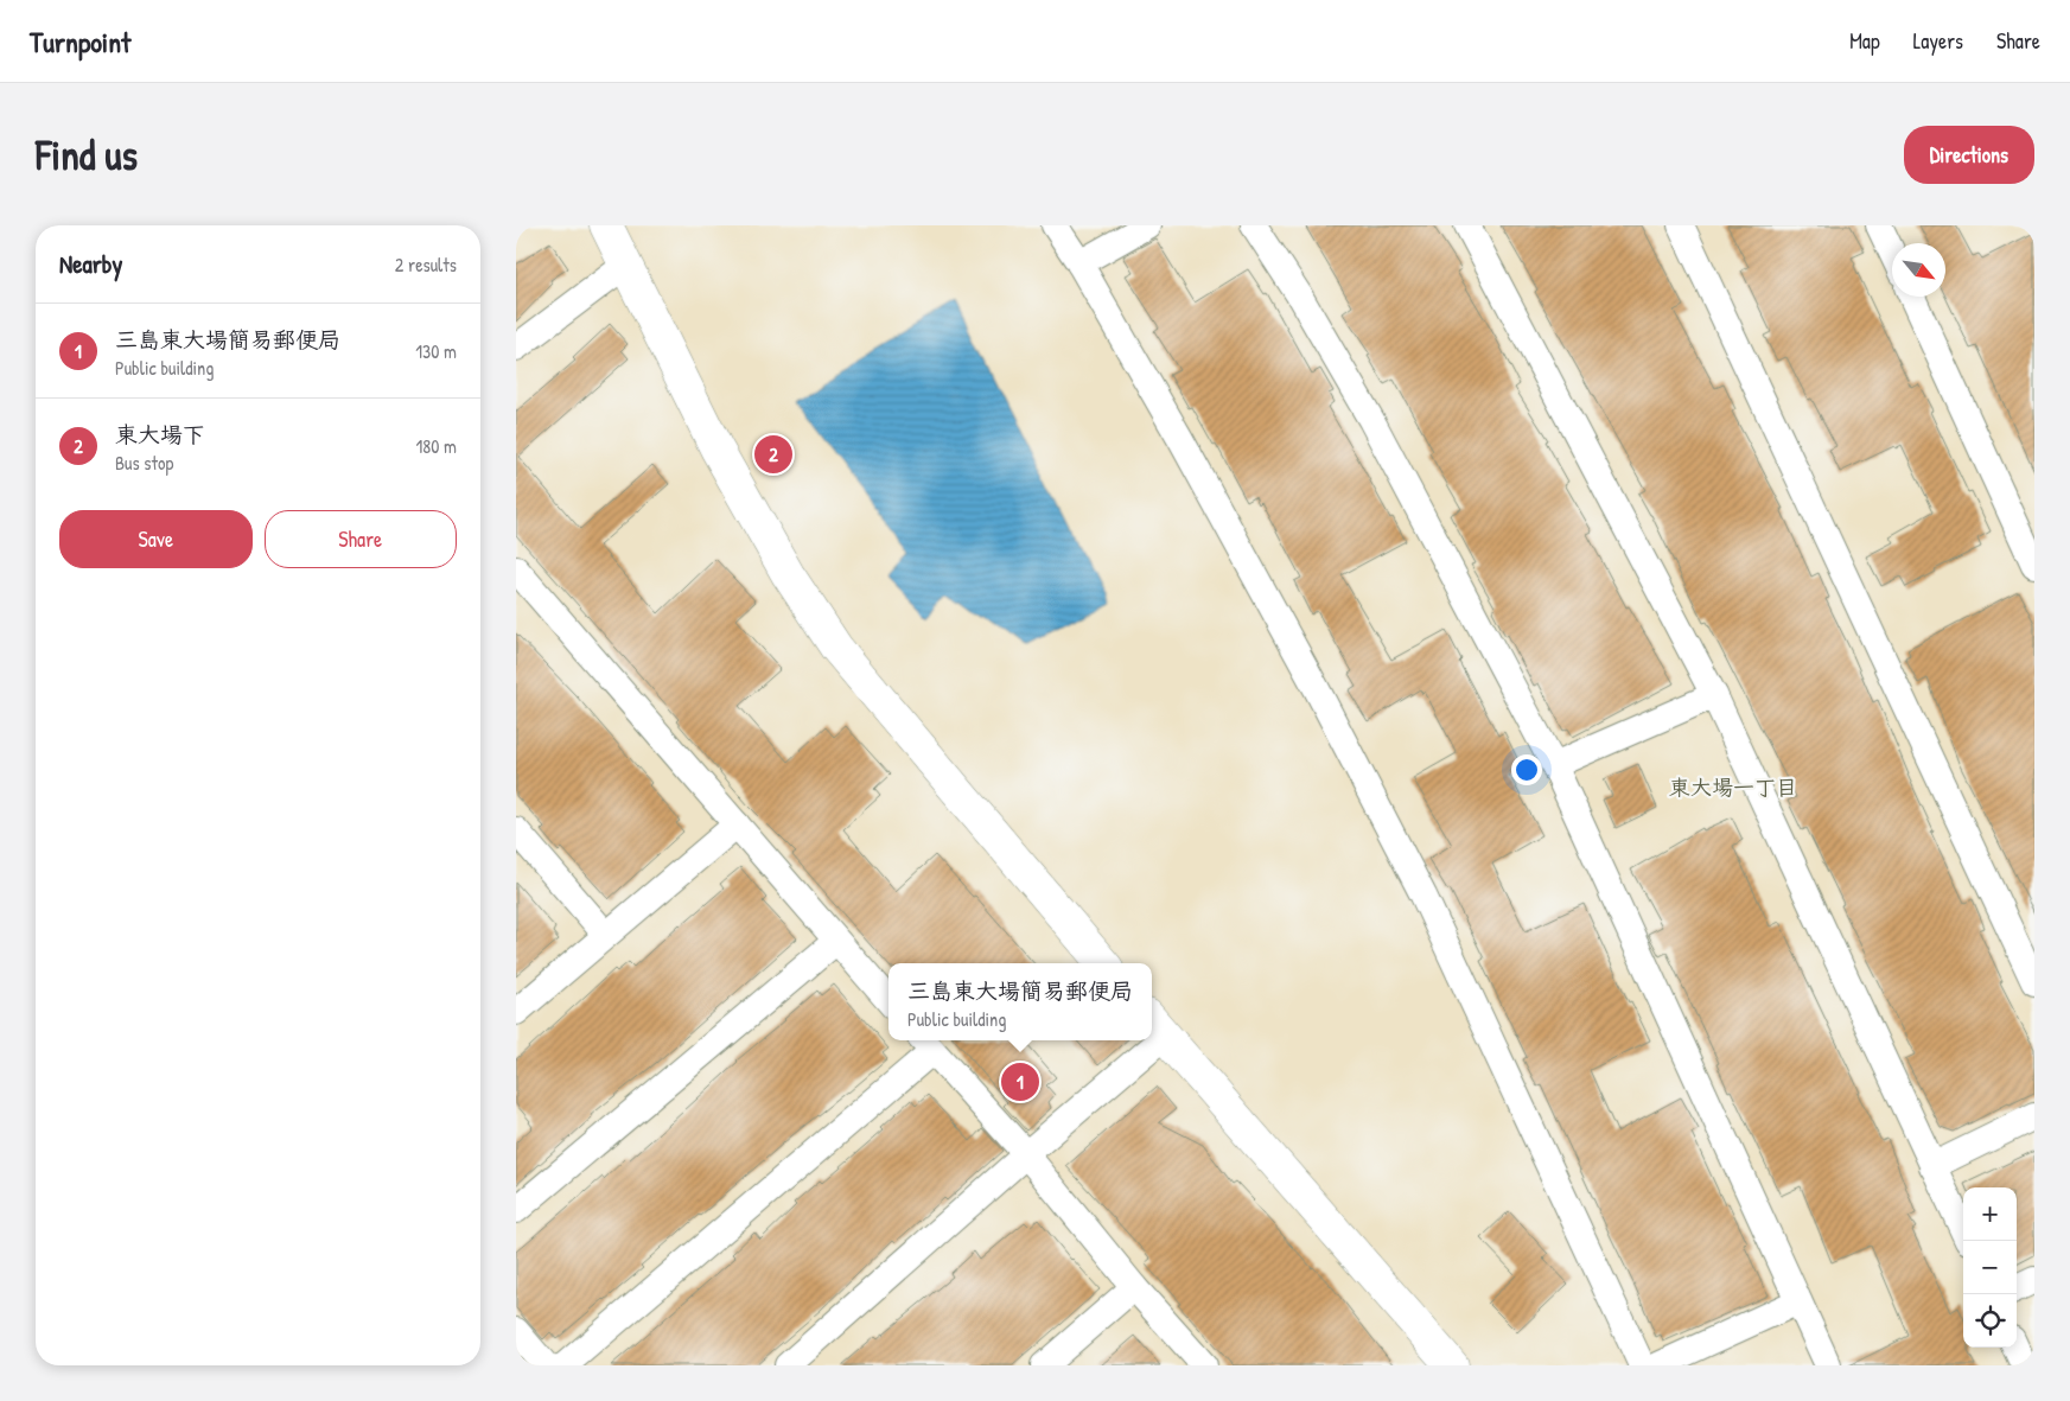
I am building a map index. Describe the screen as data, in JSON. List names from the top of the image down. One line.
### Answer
{"districts":["東大場一丁目"],"north":"bottom right","page":{"header":"Turnpoint","nav":["Map","Layers","Share"],"buttons":["Directions",["Save","Share"]],"title":"Find us","heading":["Nearby","2 results"],"list":[{"mark":"1","name":"三島東大場簡易郵便局","note":"Public building","value":"130 m"},{"mark":"2","name":"東大場下","note":"Bus stop","value":"180 m"}],"pins":["2","1"],"popup":["三島東大場簡易郵便局","Public building"],"map_buttons":["+","−"]}}
